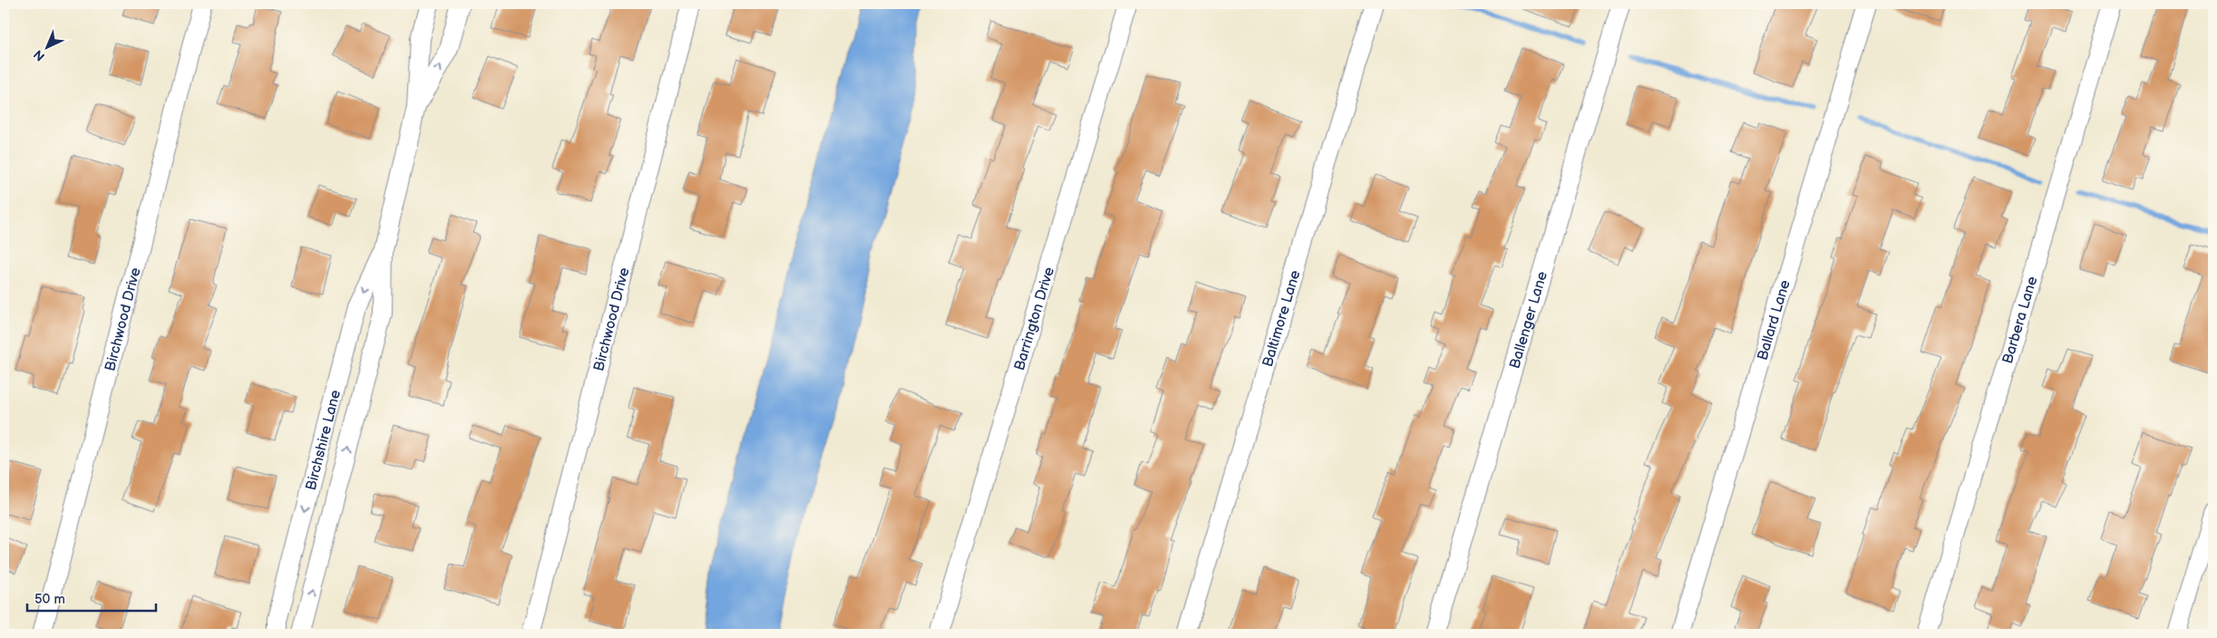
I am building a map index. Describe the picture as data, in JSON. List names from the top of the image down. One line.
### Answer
{"streets":{"street":["Birchwood Drive","Barrington Drive","Baltimore Lane","Ballenger Lane","Ballard Lane","Barbera Lane","Birchshire Lane"]},"scale_bar":"50 m","north":"bottom left"}
